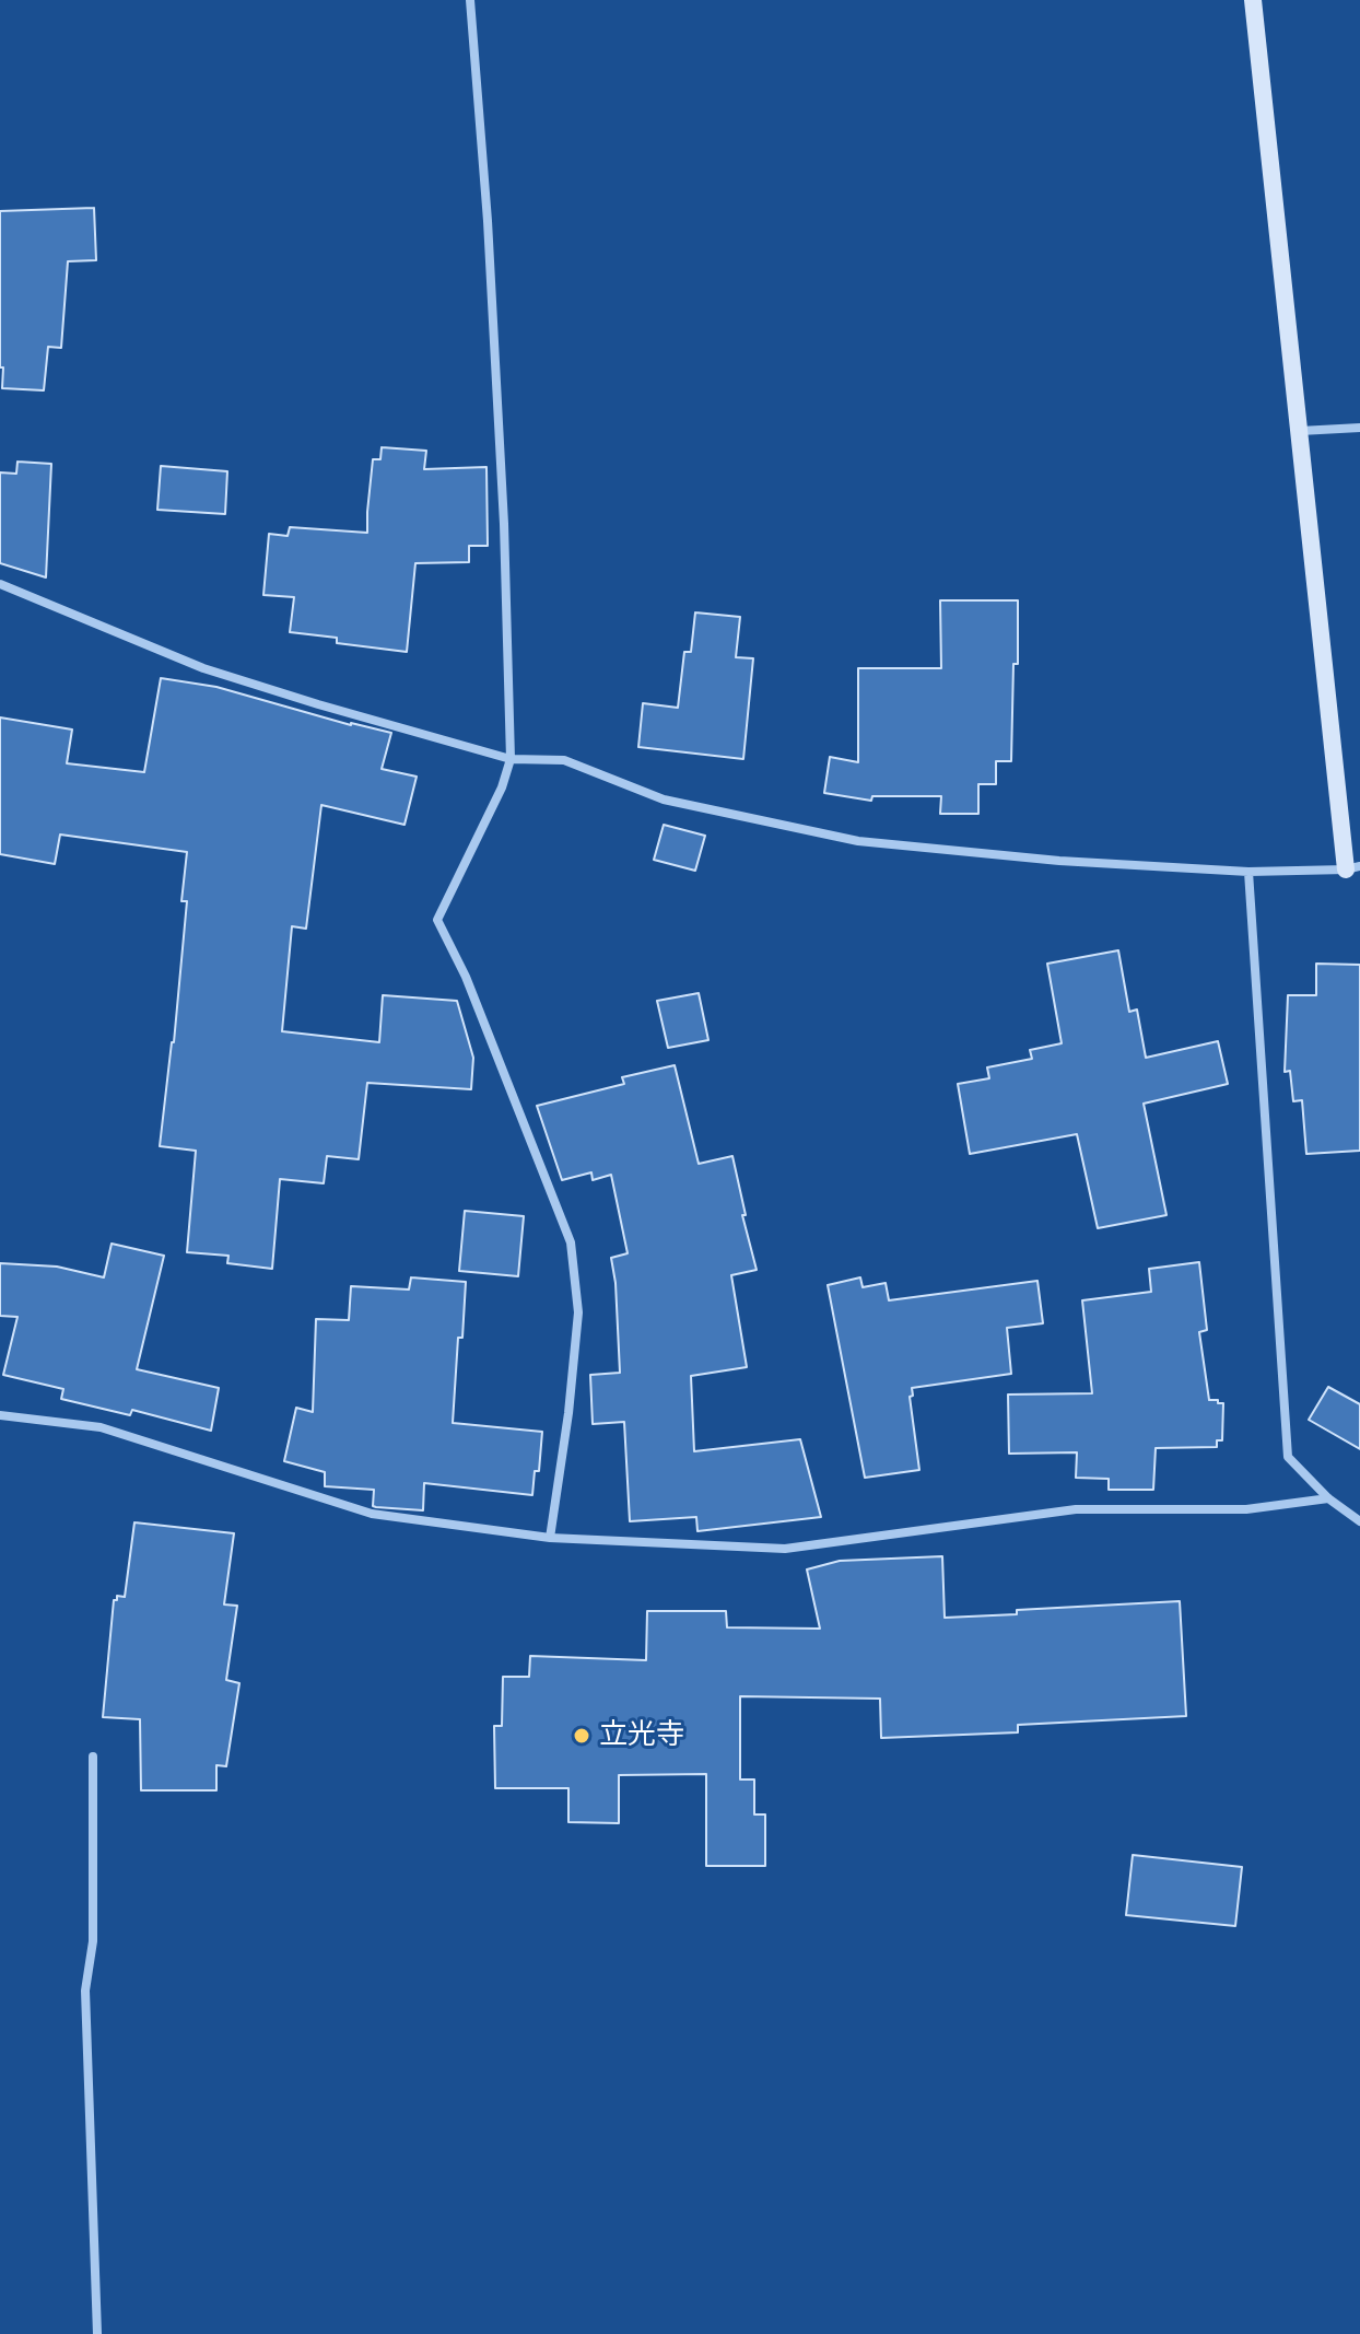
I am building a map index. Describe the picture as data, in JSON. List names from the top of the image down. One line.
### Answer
{"places":["立光寺"]}
